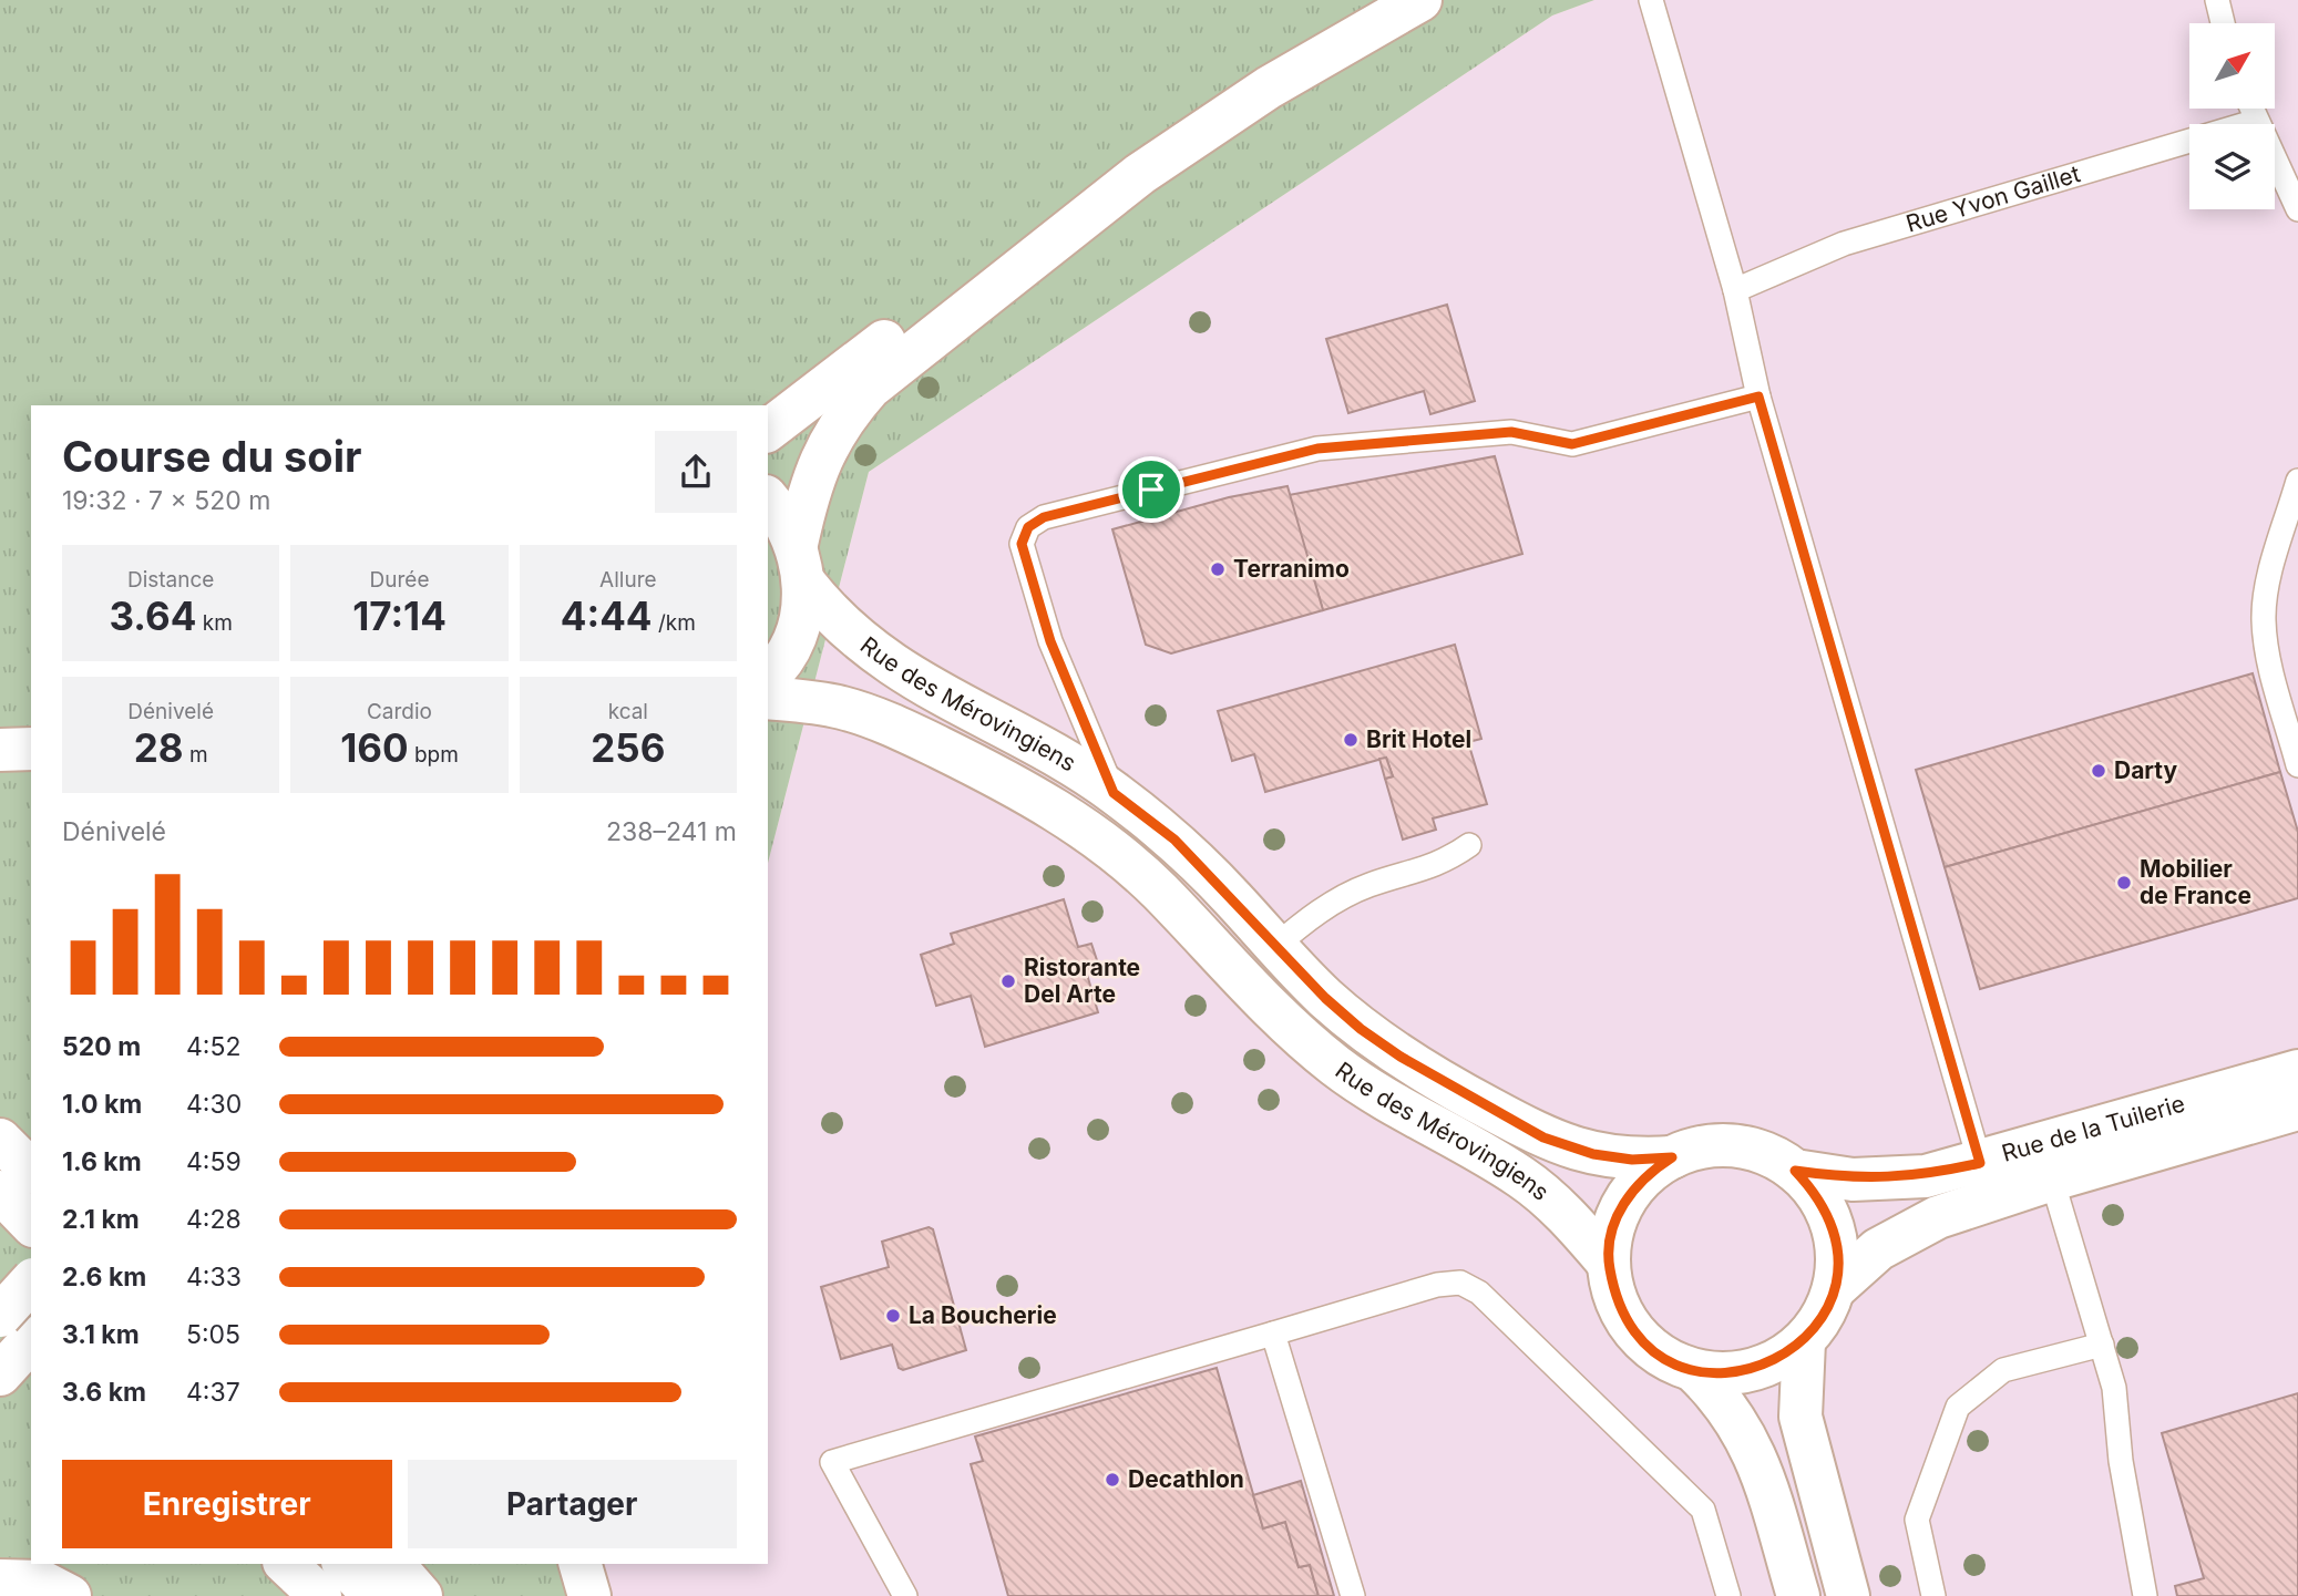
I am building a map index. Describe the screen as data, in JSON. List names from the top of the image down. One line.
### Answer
{"streets":{"main road":["Rue des Mérovingiens","Rue de la Tuilerie"],"lane":["Rue Yvon Gaillet"]},"crossings":[["Rue des Mérovingiens","Rue de la Tuilerie"]],"places":["Terranimo","Brit Hotel","Darty","Mobilier de France","Ristorante Del Arte","La Boucherie","Decathlon"],"north":"top right","page":{"heading":["Course du soir","19:32 · 7 × 520 m"],"stats":[["Distance","3.64 km"],["Durée","17:14"],["Allure","4:44 /km"],["Dénivelé","28 m"],["Cardio","160 bpm"],["kcal","256"]],"chart":["Dénivelé","238–241 m"],"list":[{"name":"520 m","note":"4:52"},{"name":"1.0 km","note":"4:30"},{"name":"1.6 km","note":"4:59"},{"name":"2.1 km","note":"4:28"},{"name":"2.6 km","note":"4:33"},{"name":"3.1 km","note":"5:05"},{"name":"3.6 km","note":"4:37"}],"buttons":["Enregistrer","Partager"]}}
